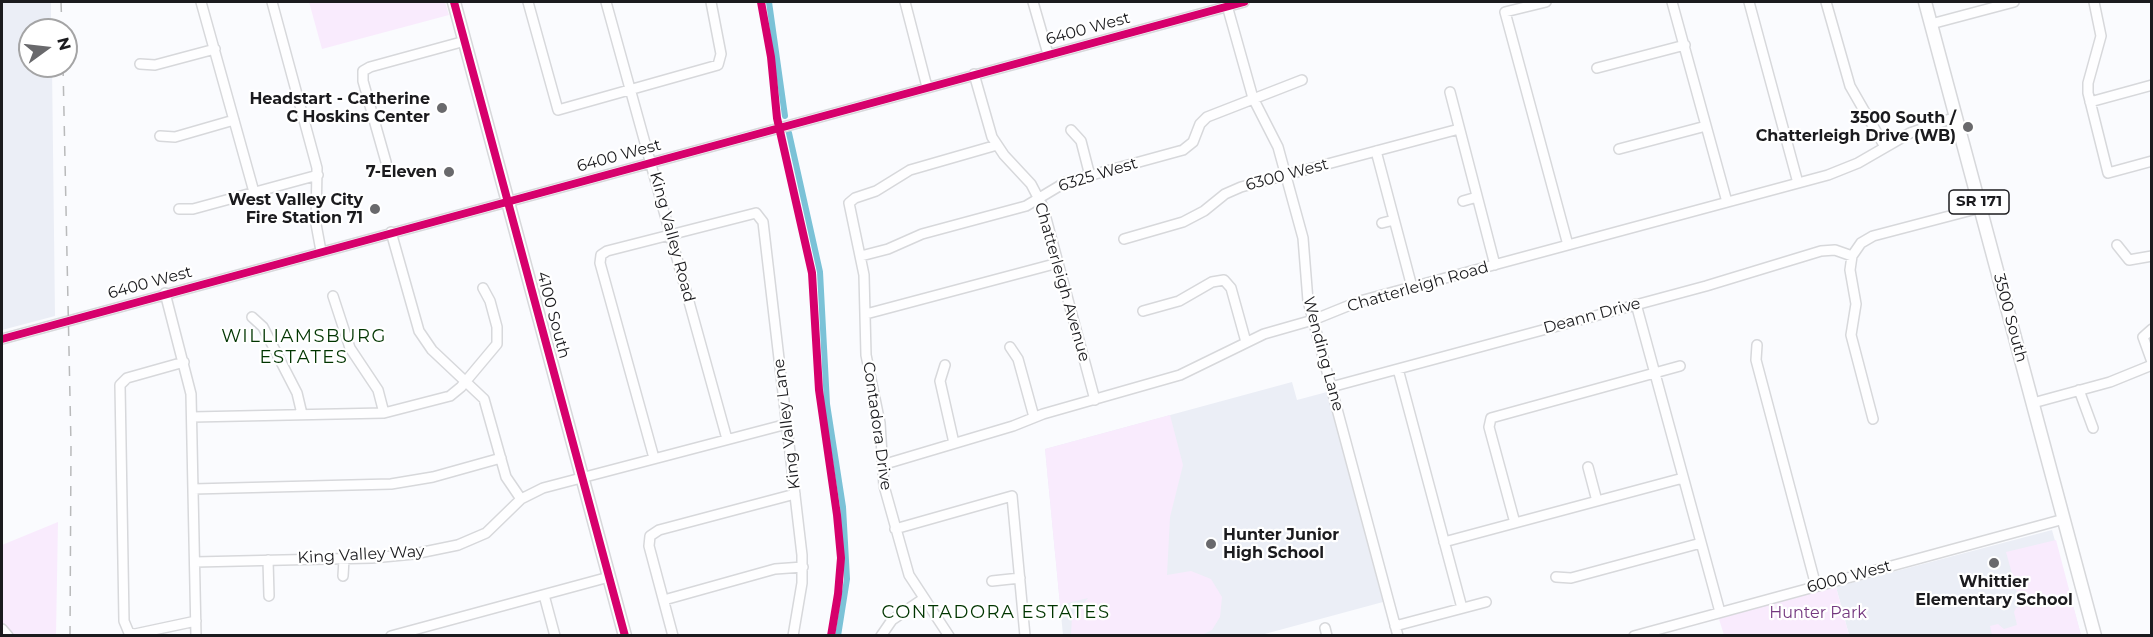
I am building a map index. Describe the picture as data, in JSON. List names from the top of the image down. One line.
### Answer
{"streets":{"main road":["SR 171","4100 South","3500 South"],"street":["6400 West","6325 West","6300 West","King Valley Road","Chatterleigh Avenue","Chatterleigh Road","Deann Drive","Wending Lane","King Valley Lane","Contadora Drive","King Valley Way","6000 West"]},"crossings":[["6400 West","King Valley Road"],["6400 West","Chatterleigh Avenue"],["6400 West","4100 South"],["6400 West","Wending Lane"],["6325 West","Chatterleigh Avenue"],["6325 West","Wending Lane"],["6325 West","Contadora Drive"],["6300 West","Wending Lane"],["King Valley Road","King Valley Lane"],["King Valley Road","King Valley Way"],["Chatterleigh Avenue","Chatterleigh Road"],["Chatterleigh Avenue","Contadora Drive"],["Chatterleigh Road","3500 South"],["Chatterleigh Road","Wending Lane"],["Chatterleigh Road","Contadora Drive"],["4100 South","King Valley Way"],["Deann Drive","Wending Lane"],["3500 South","6000 West"],["King Valley Lane","King Valley Way"]],"districts":["WILLIAMSBURG ESTATES","CONTADORA ESTATES"],"parks":["Hunter Park"],"places":["Headstart - Catherine C Hoskins Center","3500 South / Chatterleigh Drive (WB)","7-Eleven","West Valley City Fire Station 71","Hunter Junior High School","Whittier Elementary School"],"north":"right"}
